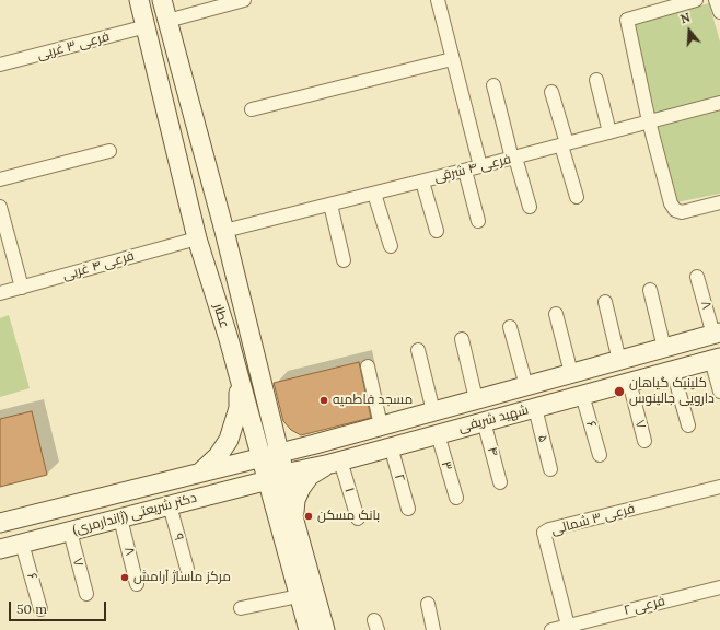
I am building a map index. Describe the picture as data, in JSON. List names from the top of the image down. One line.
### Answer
{"streets":{"main road":["عطار","شهید شریفی","دکتر شریعتی (ژاندارمری)"],"street":["فرعی ۳ غربی","فرعی ۴ شرقی","فرعی ۴ غربی","۸","۶","۷","۵","۴","۳","۲","۱","فرعی ۳ شمالی","۹","فرعی ۲"]},"crossings":[["فرعی ۳ غربی","عطار"],["فرعی ۴ شرقی","عطار"],["فرعی ۴ غربی","عطار"],["۸","شهید شریفی"],["۸","دکتر شریعتی (ژاندارمری)"],["عطار","شهید شریفی"],["عطار","دکتر شریعتی (ژاندارمری)"],["شهید شریفی","۶"],["شهید شریفی","۷"],["شهید شریفی","۵"],["شهید شریفی","۴"],["شهید شریفی","۳"],["شهید شریفی","۲"],["شهید شریفی","۱"],["شهید شریفی","دکتر شریعتی (ژاندارمری)"],["۶","دکتر شریعتی (ژاندارمری)"],["۷","دکتر شریعتی (ژاندارمری)"],["دکتر شریعتی (ژاندارمری)","۹"],["فرعی ۳ شمالی","فرعی ۲"]],"places":["کلینیک گیاهان دارویی جالینوس","مسجد فاطمیه","بانک مسکن","مرکز ماساژ آرامش"],"scale_bar":"50 m","north":"top"}
